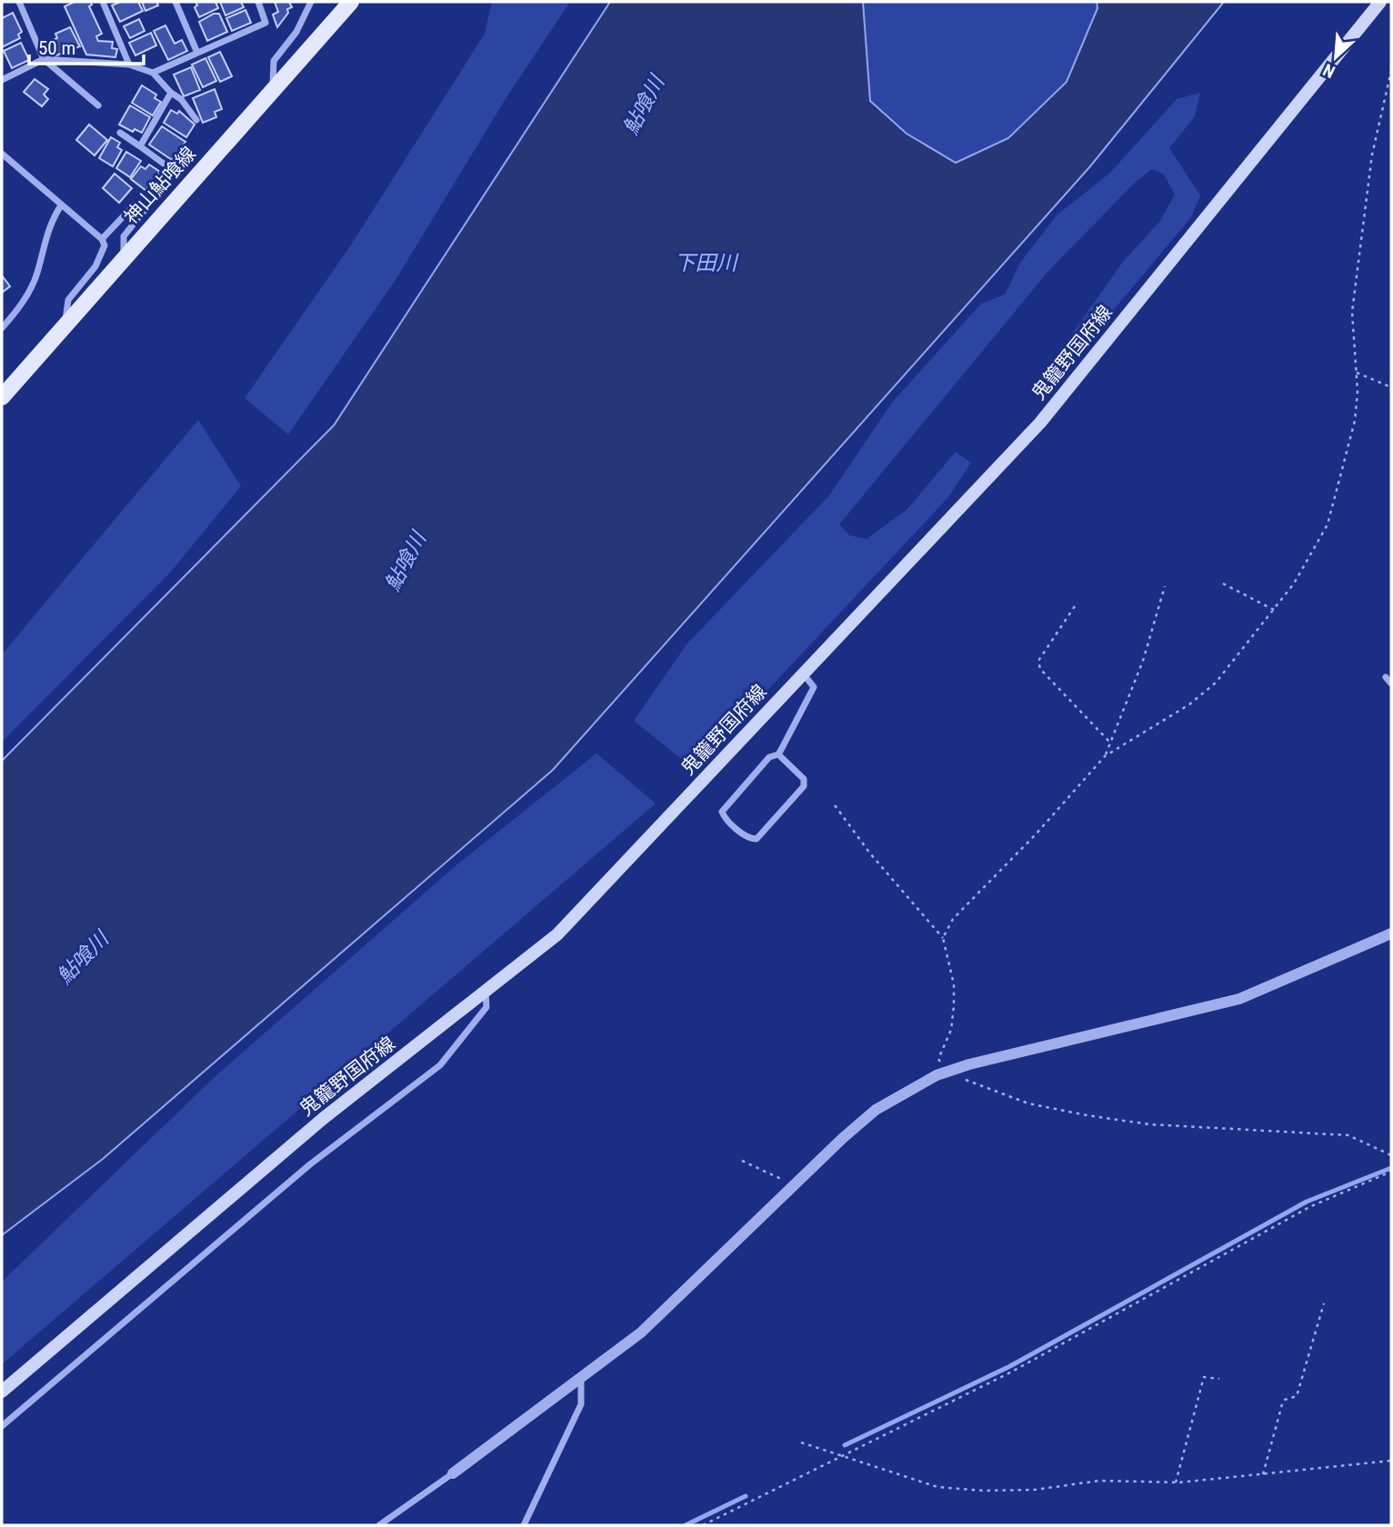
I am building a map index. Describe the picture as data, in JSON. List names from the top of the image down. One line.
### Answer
{"streets":{"main road":["神山鮎喰線","鬼籠野国府線"]},"water":["鮎喰川","下田川"],"scale_bar":"50 m","north":"bottom left"}
